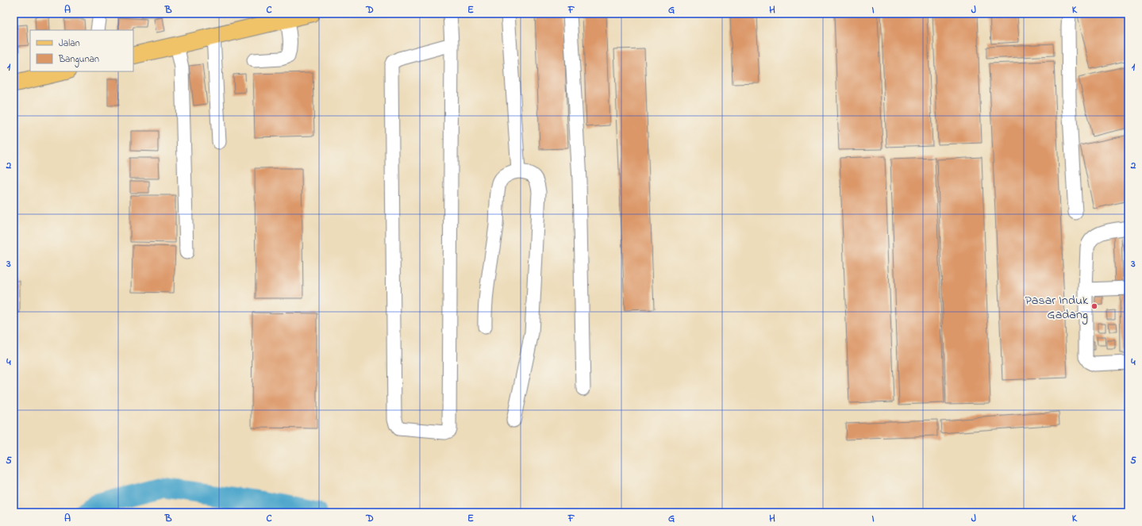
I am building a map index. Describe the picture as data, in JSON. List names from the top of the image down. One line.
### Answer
{"places":["Pasar Induk Gadang"],"legend":["Jalan","Bangunan"],"grid":{"columns":["A","B","C","D","E","F","G","H","I","J","K"],"rows":["1","2","3","4","5"]}}
